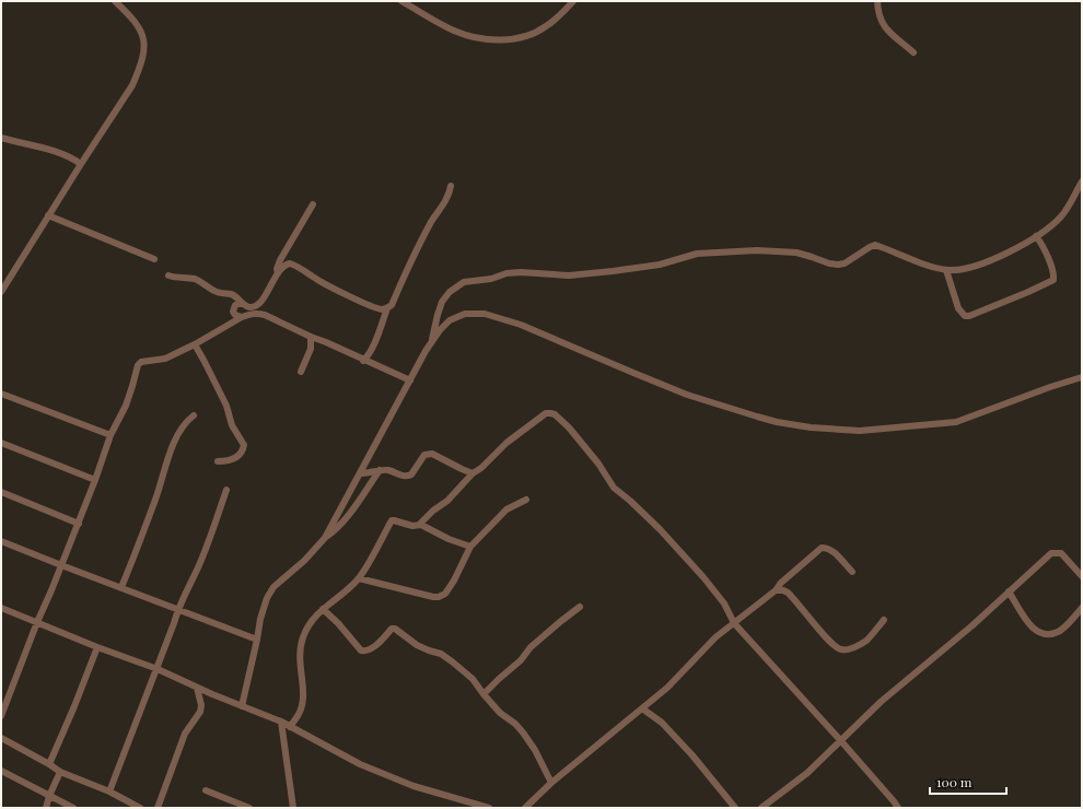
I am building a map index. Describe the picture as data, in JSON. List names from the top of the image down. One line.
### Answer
{"scale_bar":"100 m"}
